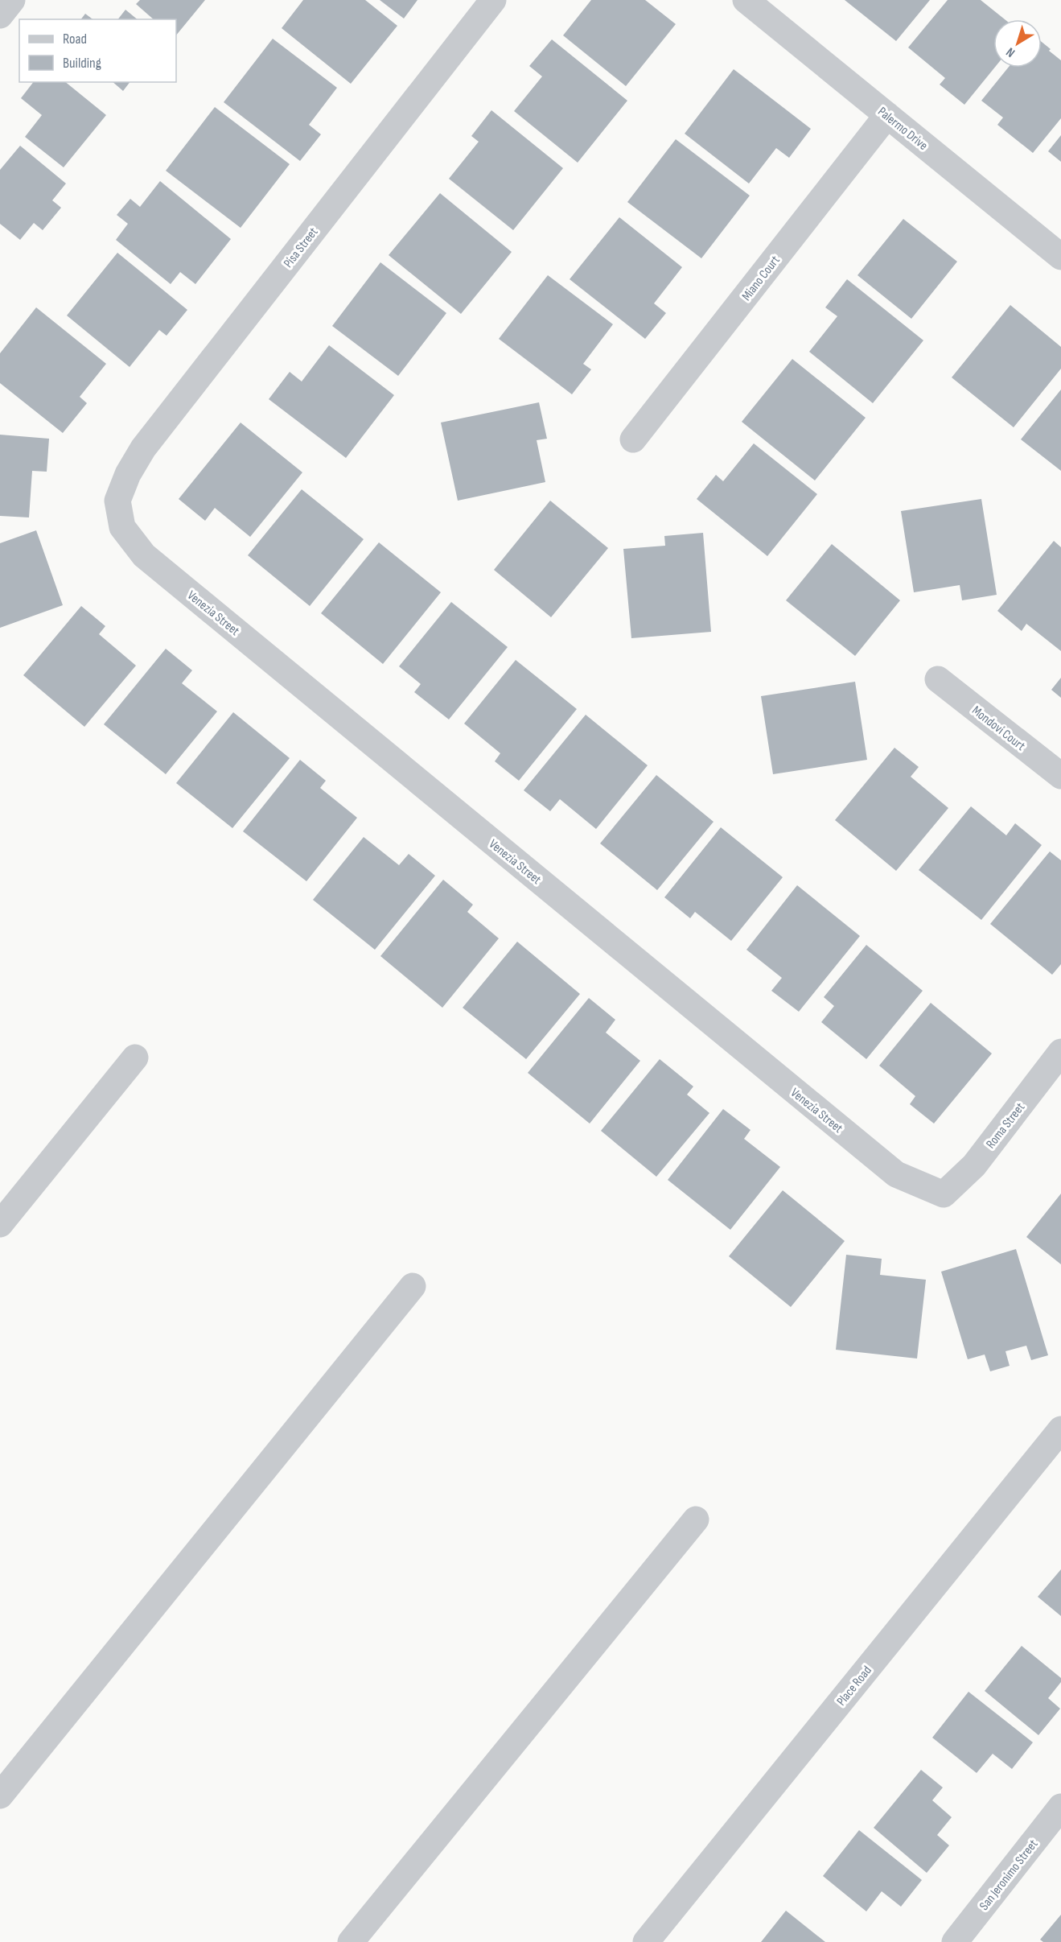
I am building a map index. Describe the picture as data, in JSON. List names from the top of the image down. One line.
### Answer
{"streets":{"street":["Palermo Drive","Pisa Street","Miano Court","Venezia Street","Mondovi Court","Roma Street","Place Road","San Jeronimo Street"]},"crossings":[["Palermo Drive","Miano Court"],["Pisa Street","Venezia Street"],["Venezia Street","Roma Street"]],"legend":["Road","Building"],"north":"bottom left"}
